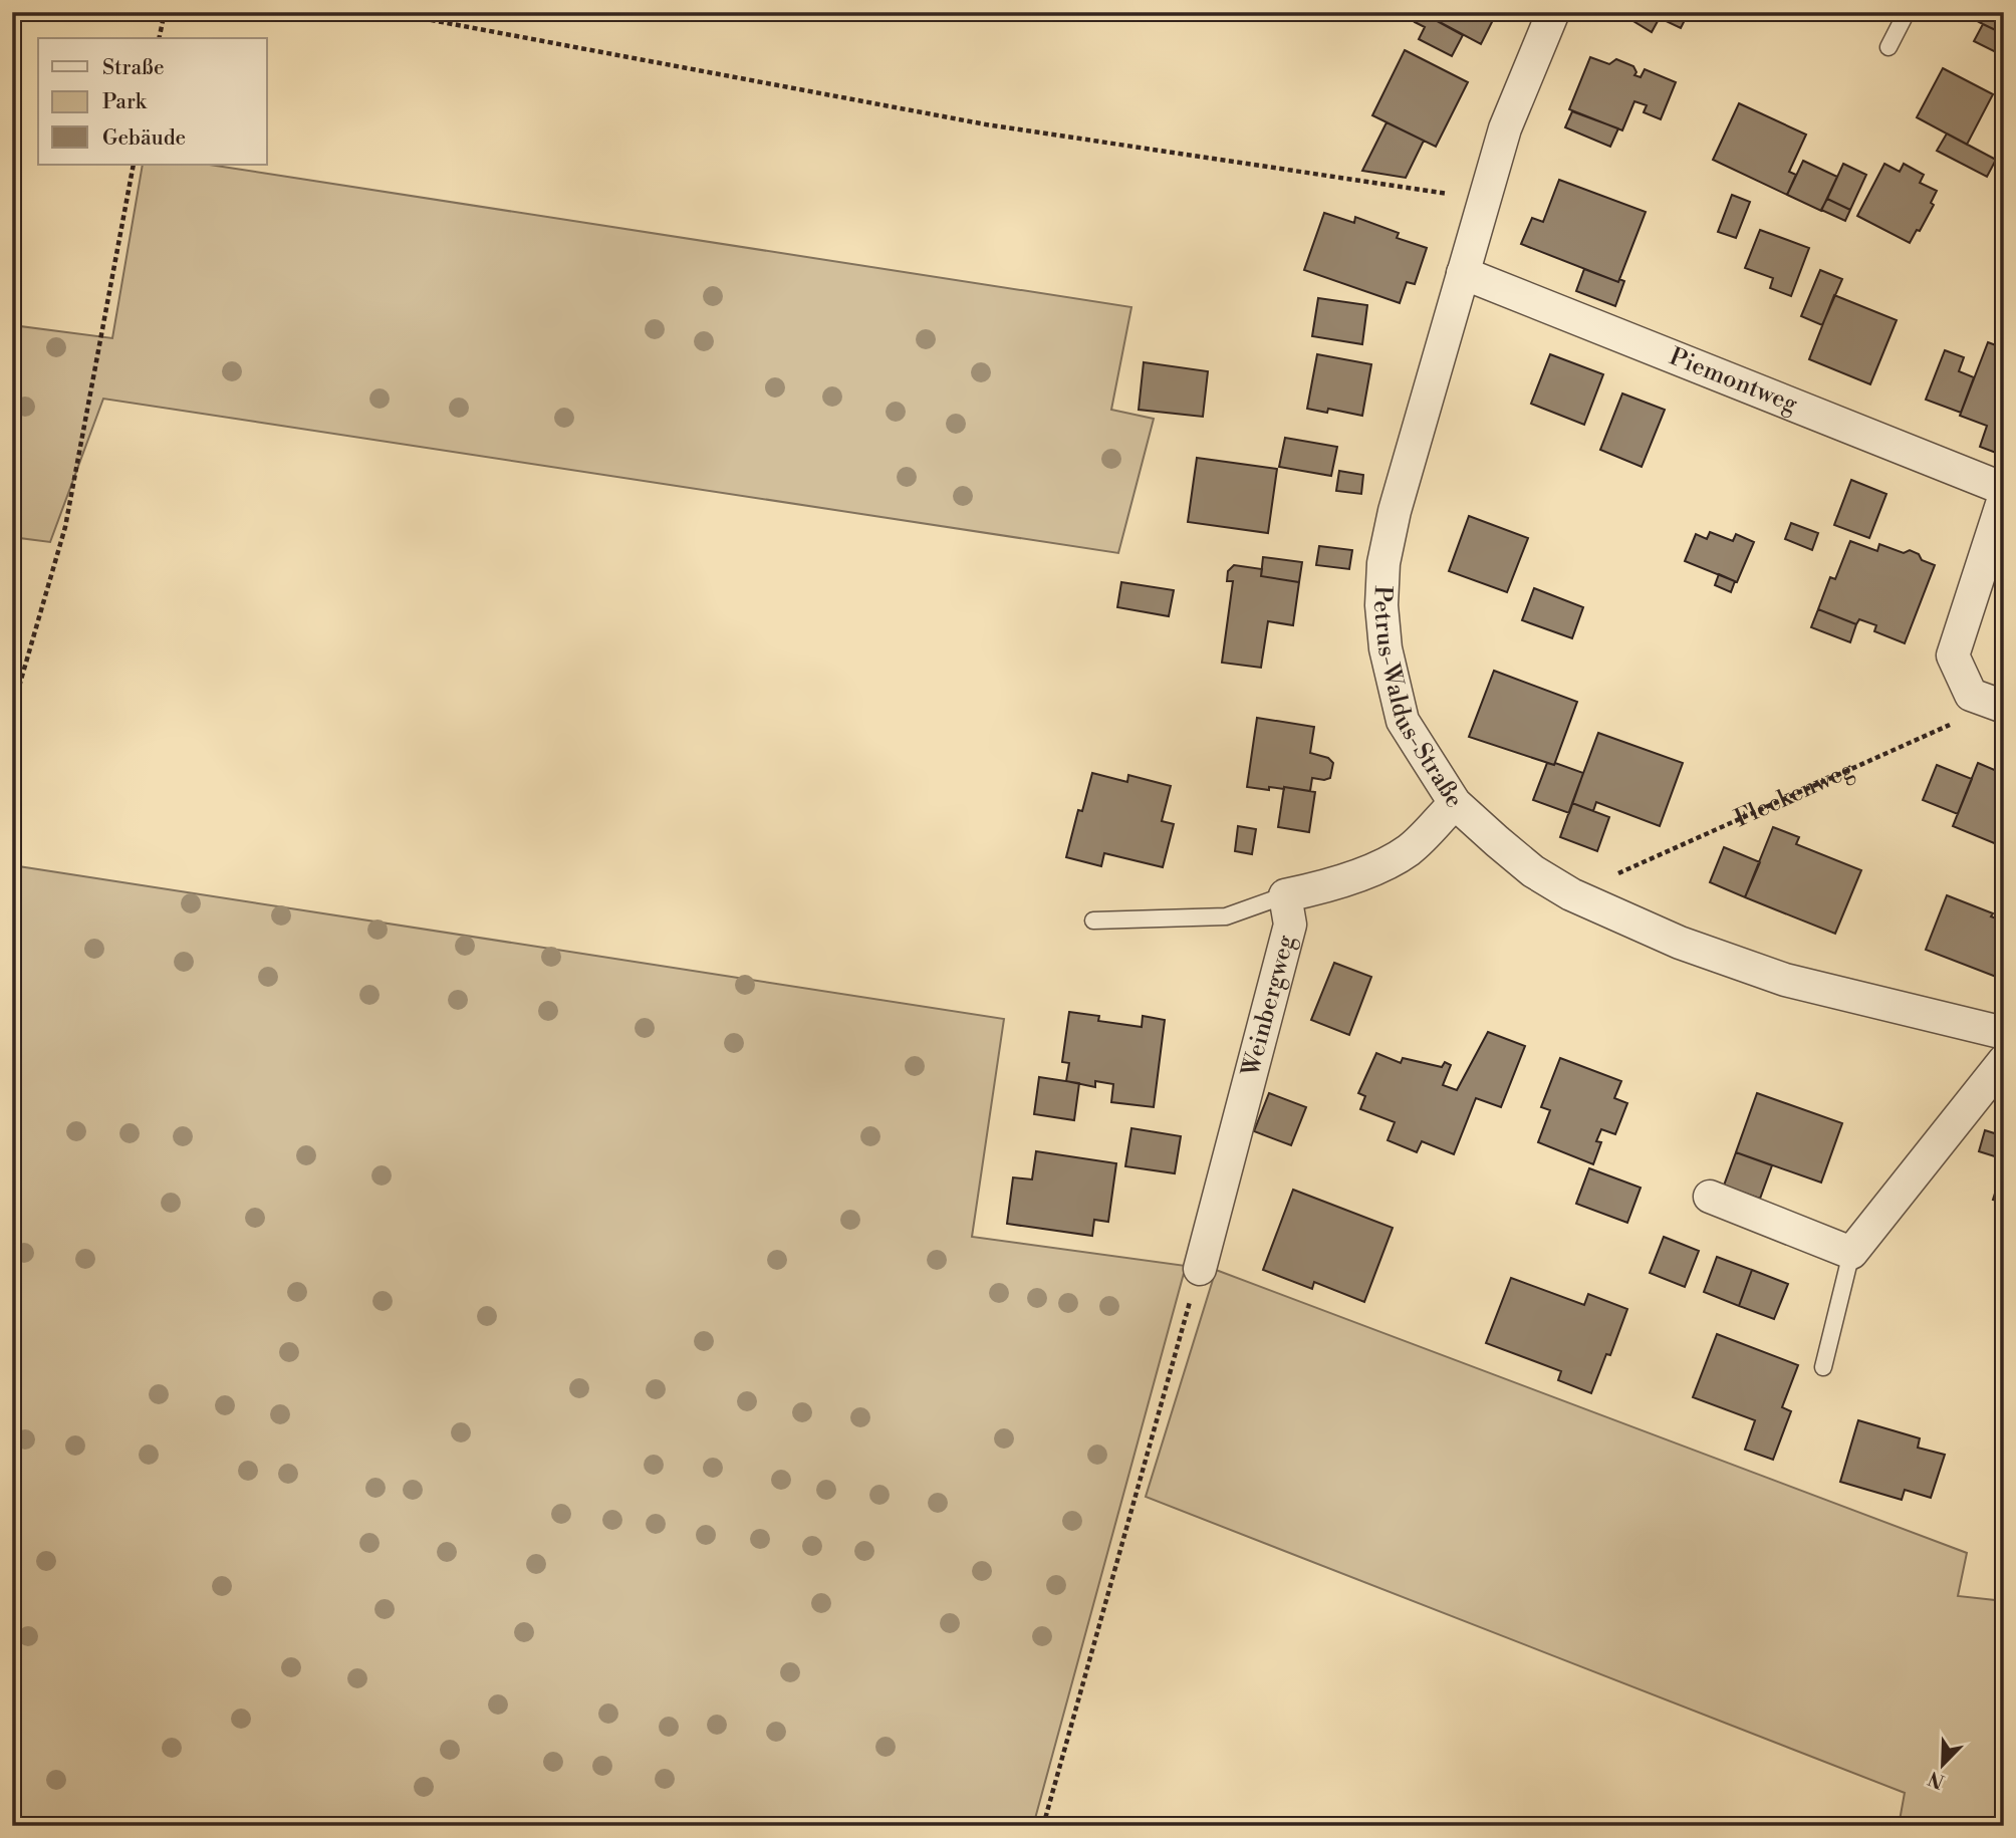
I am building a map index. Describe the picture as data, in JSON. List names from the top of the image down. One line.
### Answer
{"streets":{"street":["Piemontweg","Petrus-Waldus-Straße","Weinbergweg"],"path":["Fleckenweg"]},"crossings":[["Piemontweg","Petrus-Waldus-Straße"],["Petrus-Waldus-Straße","Fleckenweg"]],"legend":["Straße","Park","Gebäude"],"north":"bottom left"}
